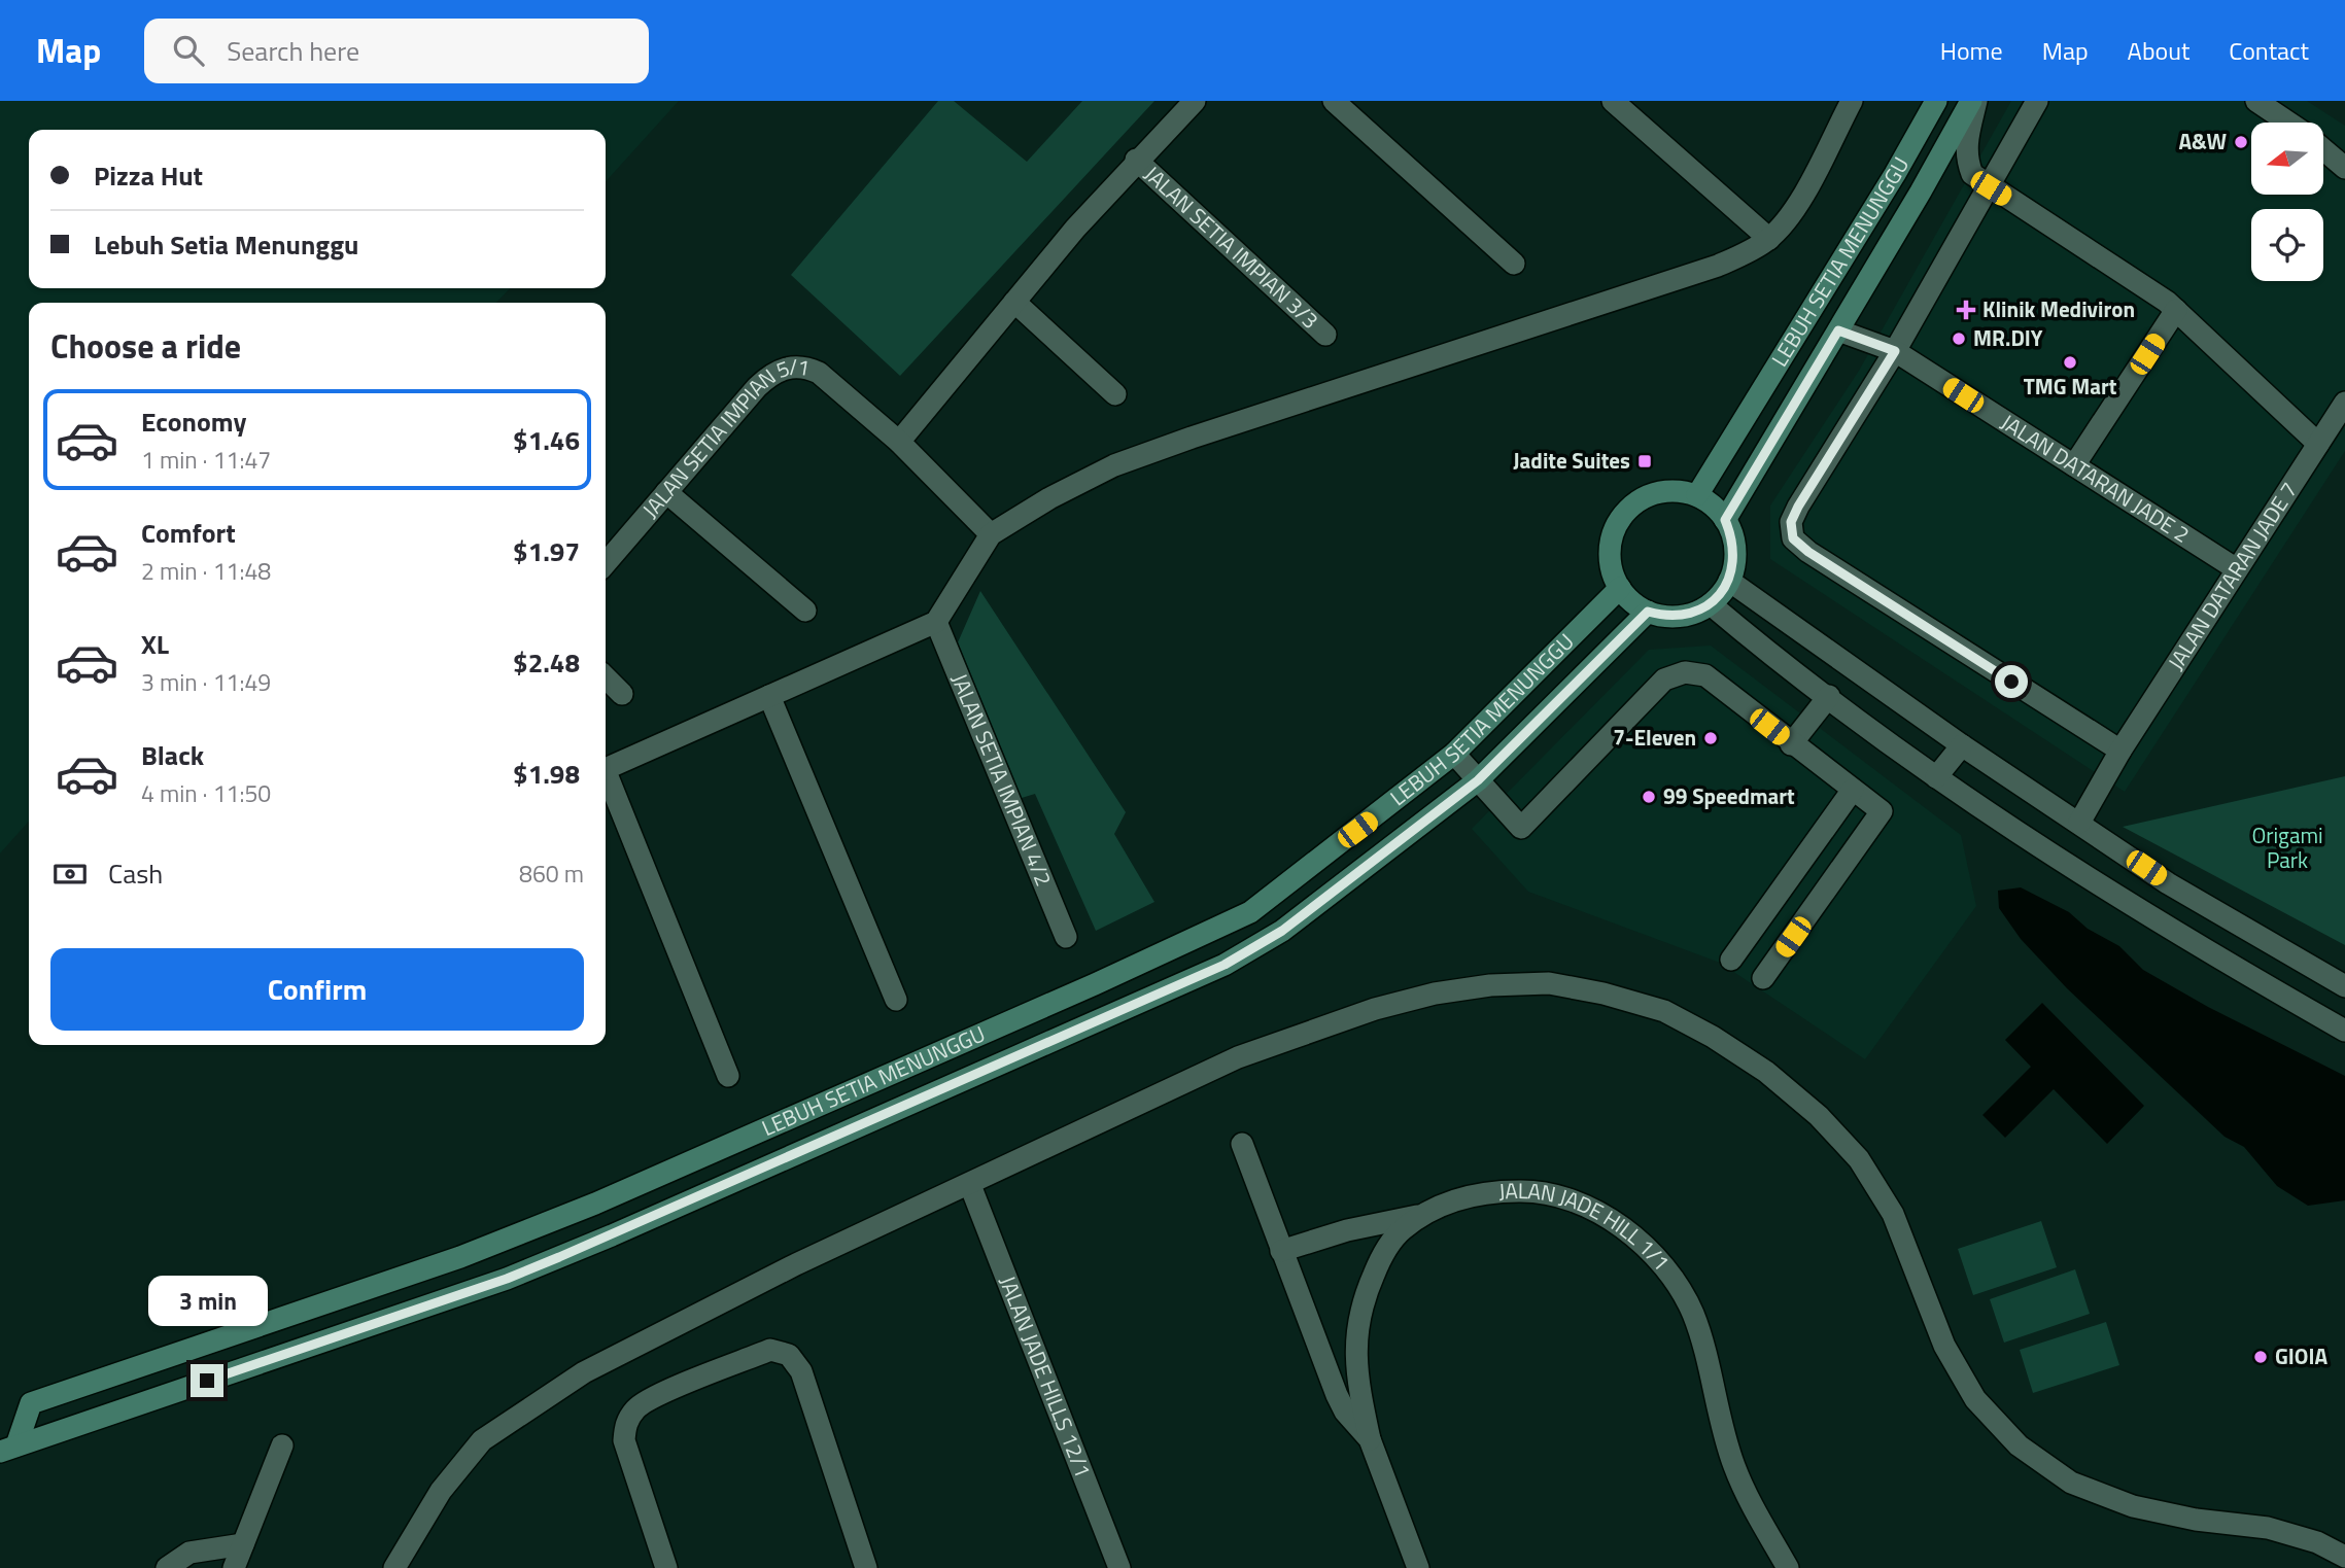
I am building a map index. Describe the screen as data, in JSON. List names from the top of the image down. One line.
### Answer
{"streets":{"street":["JALAN SETIA IMPIAN 3/3","LEBUH SETIA MENUNGGU","JALAN SETIA IMPIAN 5/1","JALAN DATARAN JADE 2","JALAN DATARAN JADE 7","JALAN SETIA IMPIAN 4/2","JALAN JADE HILL 1/1","JALAN JADE HILLS 12/1"]},"crossings":[["LEBUH SETIA MENUNGGU","JALAN DATARAN JADE 2"],["JALAN DATARAN JADE 2","JALAN DATARAN JADE 7"]],"parks":["Origami Park"],"places":{"other":["A&W","MR.DIY","TMG Mart","7-Eleven","99 Speedmart","GIOIA"],"health":["Klinik Mediviron"],"transit":["Jadite Suites"]},"north":"left","page":{"header":"Map","search":"Search here","nav":["Home","Map","About","Contact"],"banner":["Pizza Hut","Lebuh Setia Menunggu"],"heading":"Choose a ride","list":[{"name":"Economy","note":"1 min · 11:47","value":"$1.46"},{"name":"Comfort","note":"2 min · 11:48","value":"$1.97"},{"name":"XL","note":"3 min · 11:49","value":"$2.48"},{"name":"Black","note":"4 min · 11:50","value":"$1.98"}],"pay":["Cash","860 m"],"buttons":"Confirm","bubble":"3 min"}}
